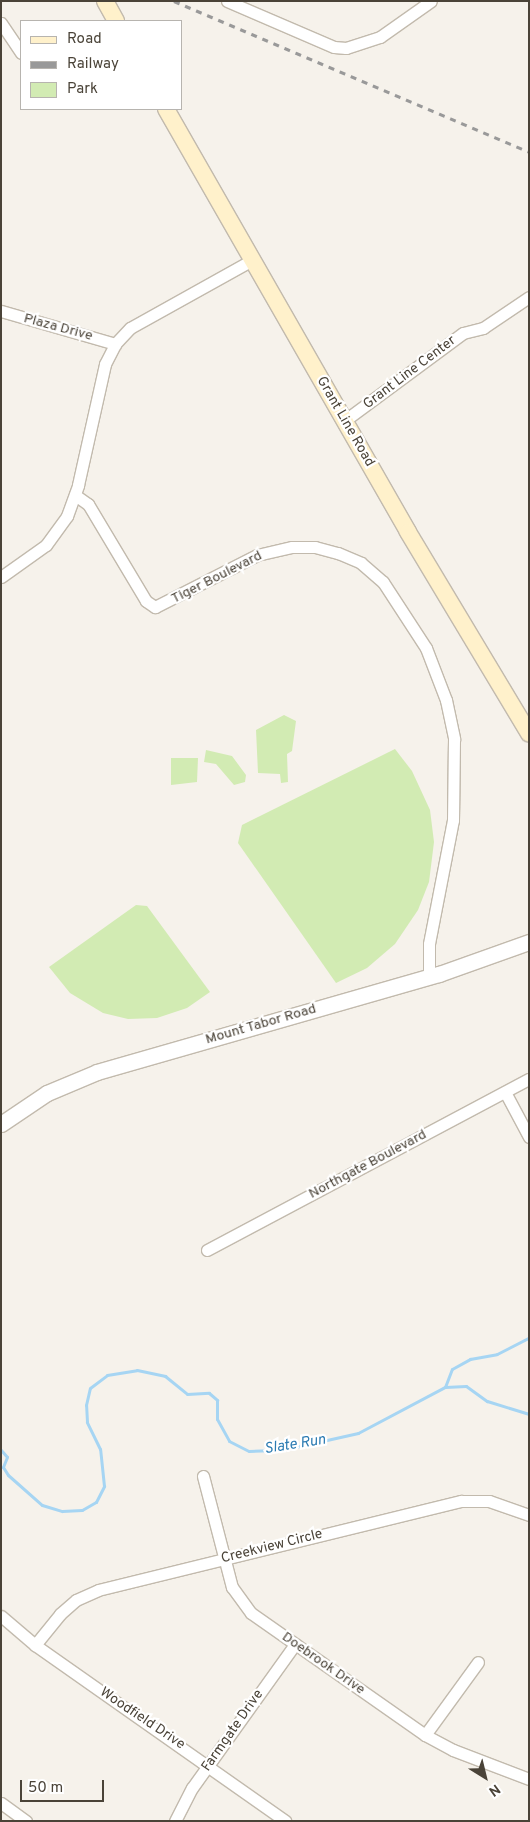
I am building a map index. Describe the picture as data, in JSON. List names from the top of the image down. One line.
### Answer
{"streets":{"main road":["Grant Line Road"],"street":["Plaza Drive","Grant Line Center","Tiger Boulevard","Mount Tabor Road","Northgate Boulevard","Creekview Circle","Doebrook Drive","Woodfield Drive","Farmgate Drive"]},"crossings":[["Grant Line Center","Grant Line Road"],["Tiger Boulevard","Mount Tabor Road"],["Creekview Circle","Doebrook Drive"],["Creekview Circle","Woodfield Drive"],["Doebrook Drive","Farmgate Drive"],["Woodfield Drive","Farmgate Drive"]],"water":["Slate Run"],"legend":["Road","Railway","Park"],"scale_bar":"50 m","north":"bottom right"}
